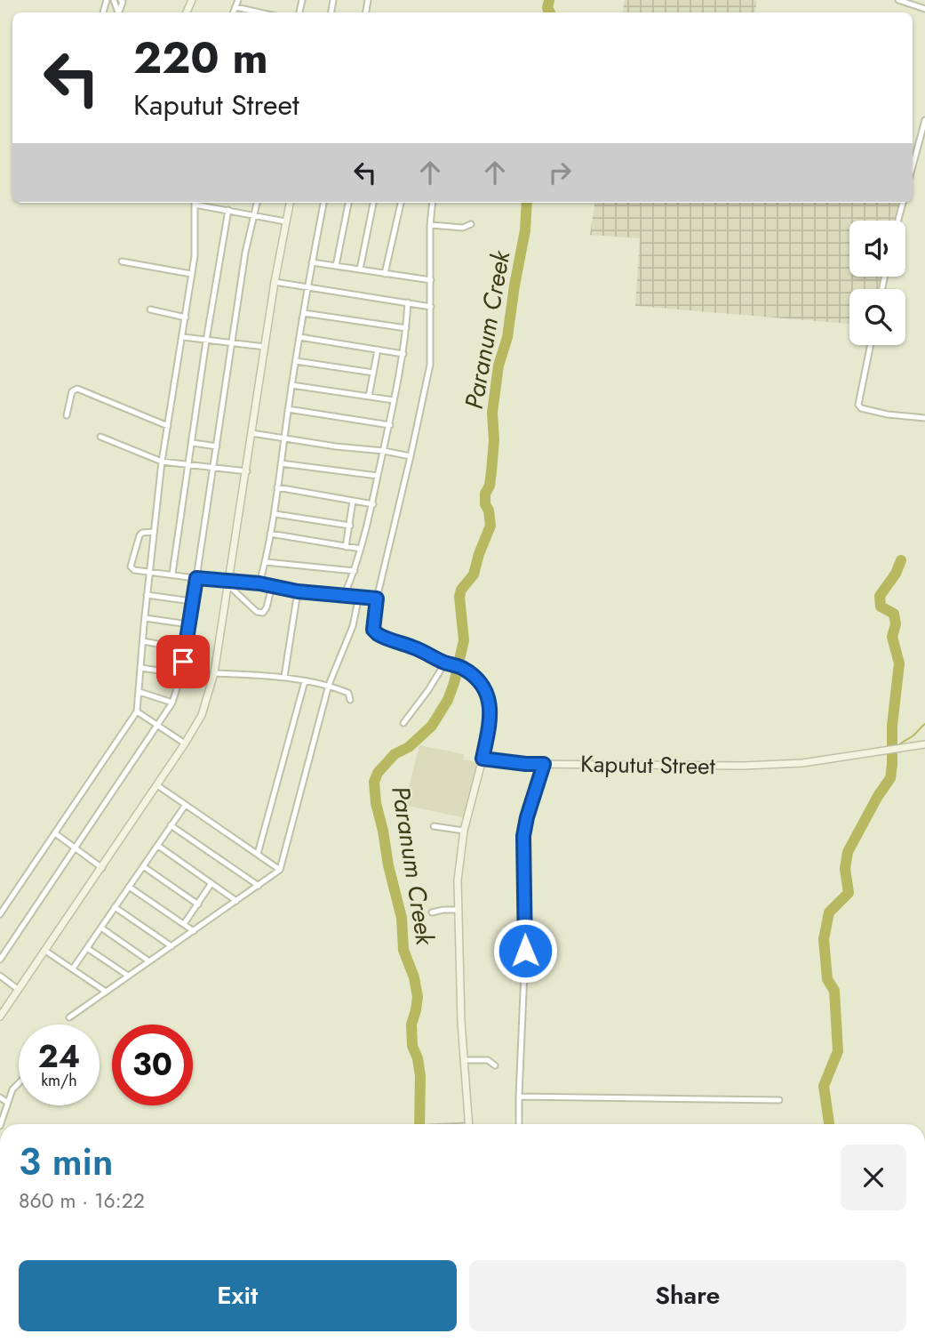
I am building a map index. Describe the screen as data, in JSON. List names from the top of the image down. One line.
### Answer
{"streets":{"street":["Kaputut Street"]},"water":["Paranum Creek"],"page":{"turn":["220 m","Kaputut Street"],"speed":"24 km/h","limit":"30","heading":["3 min","860 m · 16:22"],"buttons":["Exit","Share"]}}
